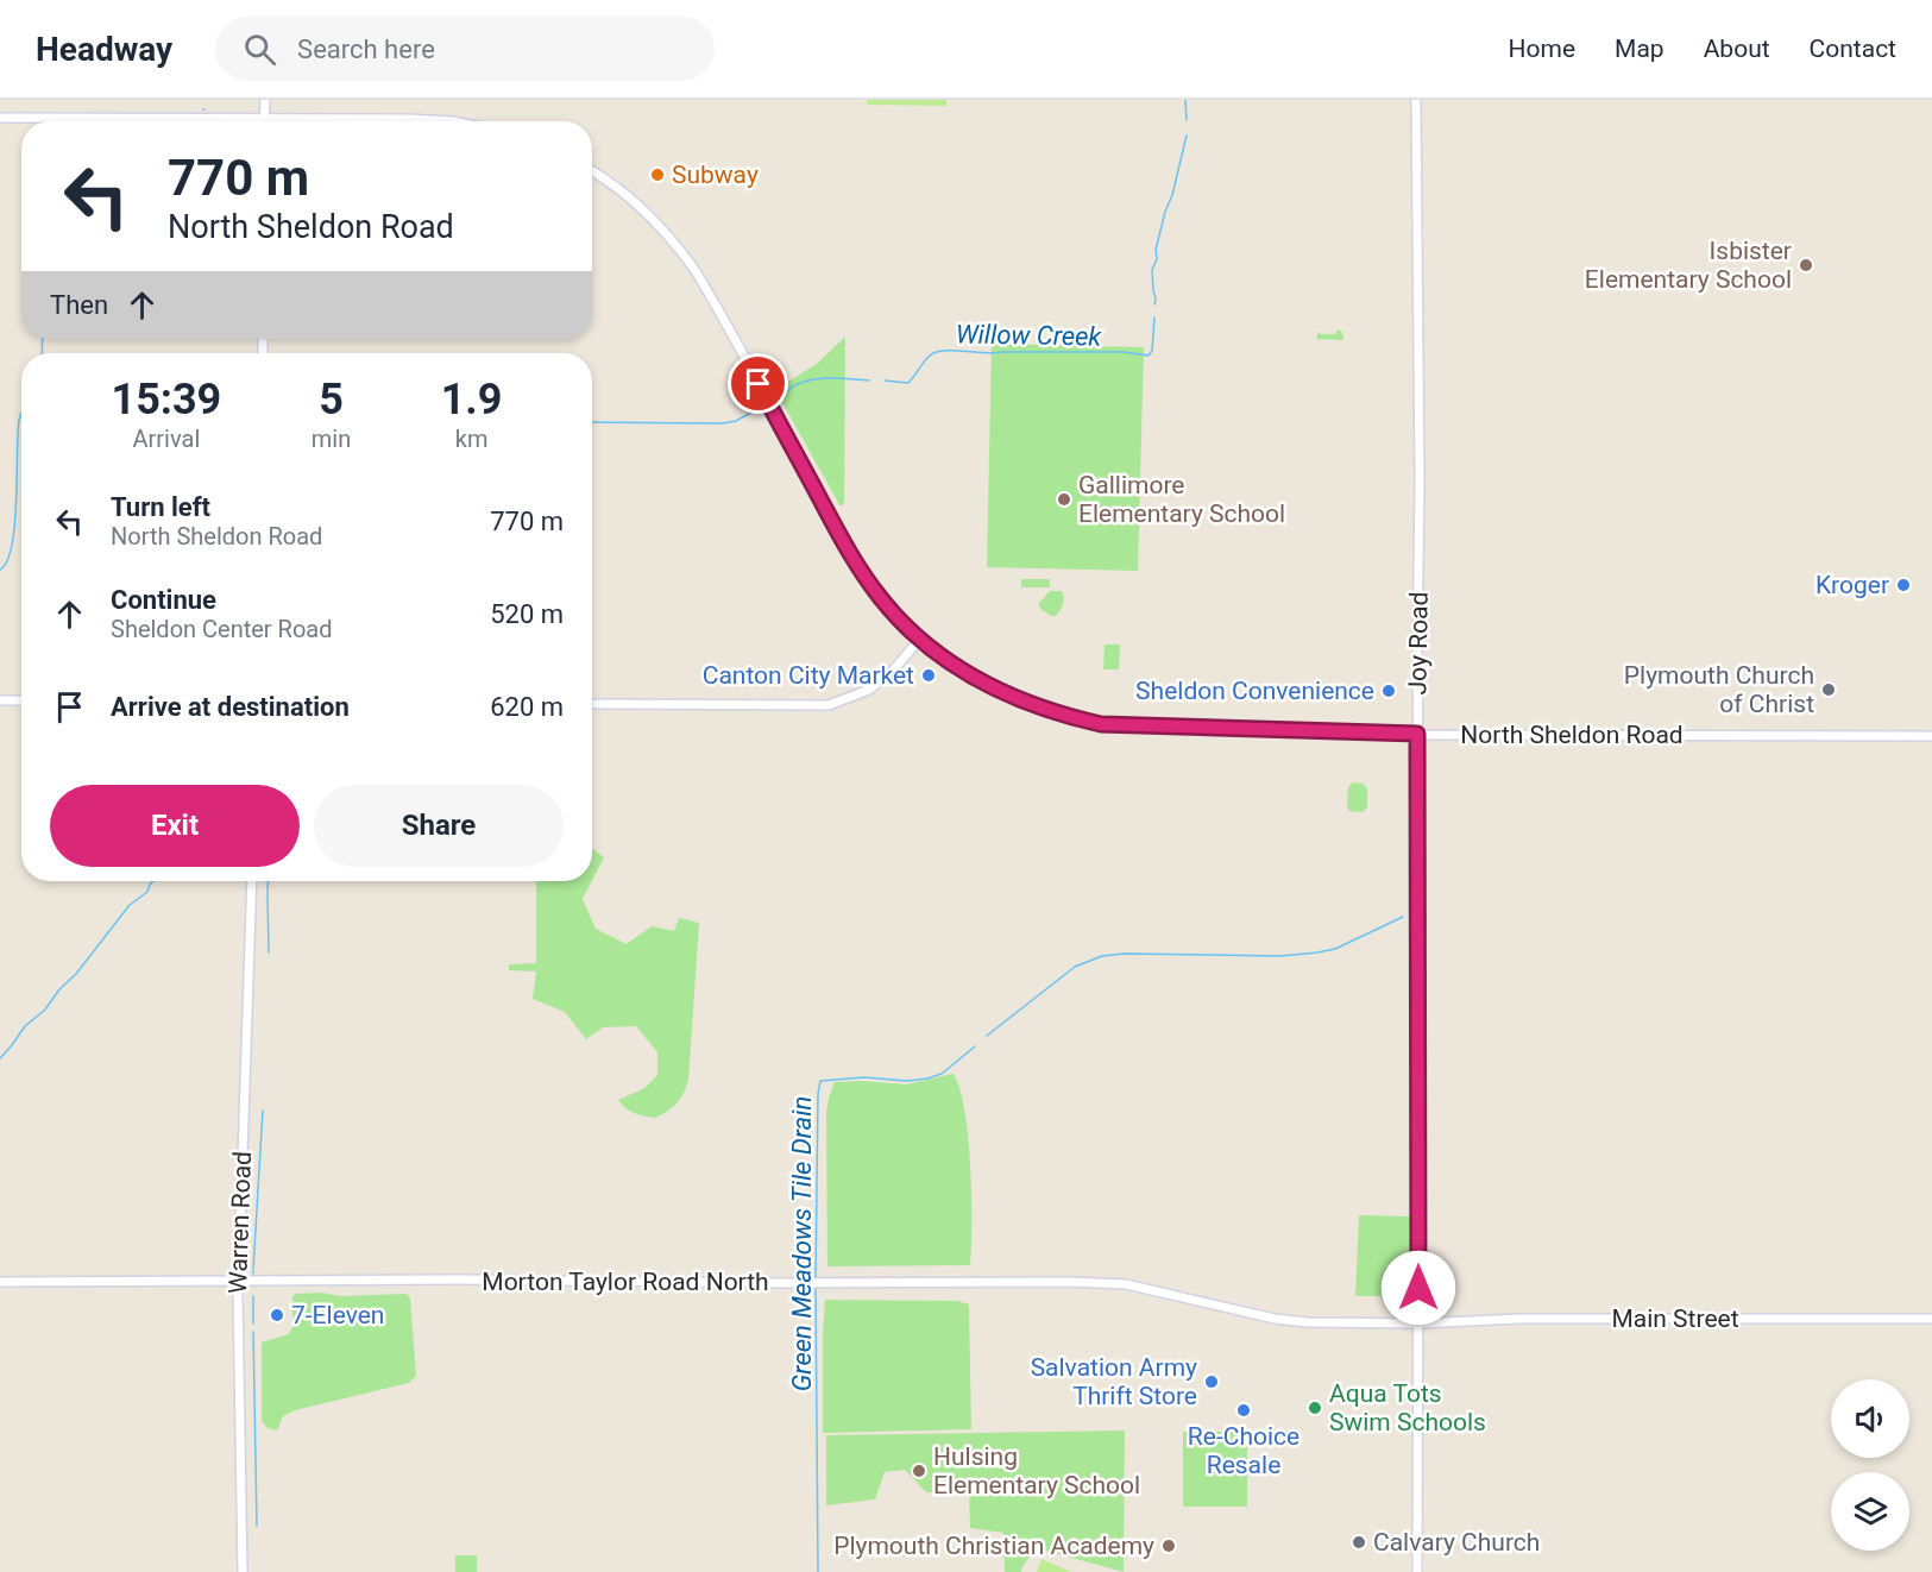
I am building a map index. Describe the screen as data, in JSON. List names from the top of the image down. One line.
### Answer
{"streets":{"street":["Joy Road","North Sheldon Road","Warren Road","Morton Taylor Road North","Main Street"]},"crossings":[["Joy Road","North Sheldon Road"],["Joy Road","Morton Taylor Road North"],["Joy Road","Main Street"],["Warren Road","Morton Taylor Road North"],["Morton Taylor Road North","Main Street"]],"water":["Willow Creek","Green Meadows Tile Drain"],"places":["Subway","Isbister Elementary School","Gallimore Elementary School","Kroger","Canton City Market","Plymouth Church of Christ","Sheldon Convenience","7-Eleven","Salvation Army Thrift Store","Aqua Tots Swim Schools","Re-Choice Resale","Hulsing Elementary School","Calvary Church","Plymouth Christian Academy"],"page":{"header":"Headway","search":"Search here","nav":["Home","Map","About","Contact"],"turn":["770 m","North Sheldon Road"],"then":"Then","eta":["15:39","Arrival","5","min","1.9","km"],"list":[{"name":"Turn left","note":"North Sheldon Road","value":"770 m"},{"name":"Continue","note":"Sheldon Center Road","value":"520 m"},{"name":"Arrive at destination","value":"620 m"}],"buttons":["Exit","Share"]}}
